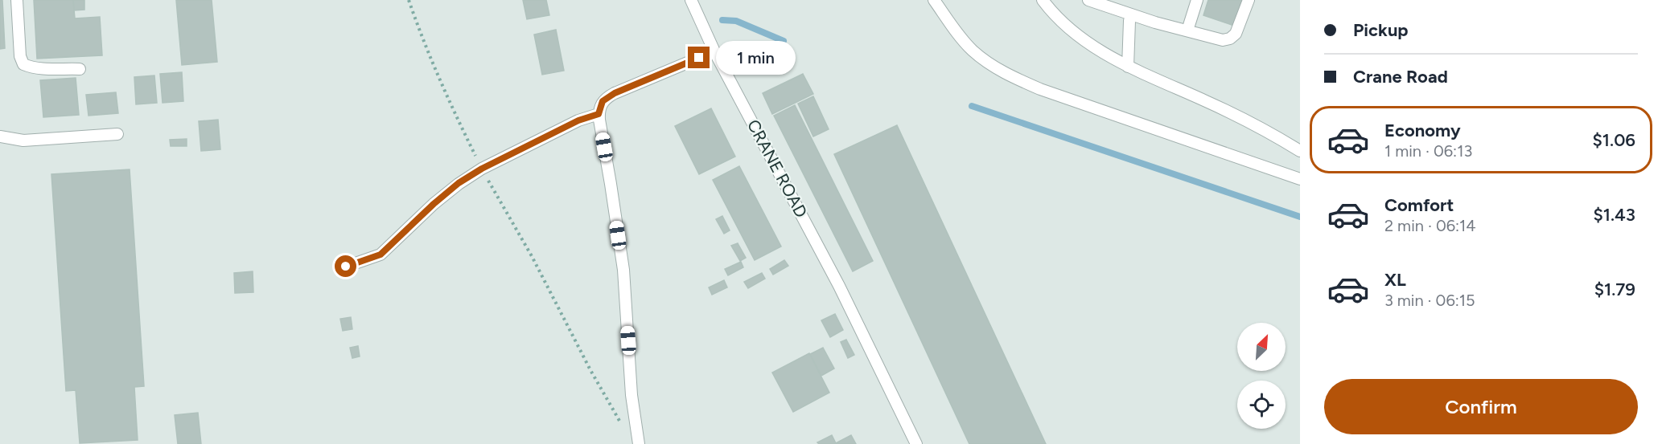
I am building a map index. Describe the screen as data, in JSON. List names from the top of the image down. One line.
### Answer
{"streets":{"lane":["CRANE ROAD"]},"north":"top right","page":{"banner":["Pickup","Crane Road"],"bubble":"1 min","list":[{"name":"Economy","note":"1 min · 06:13","value":"$1.06"},{"name":"Comfort","note":"2 min · 06:14","value":"$1.43"},{"name":"XL","note":"3 min · 06:15","value":"$1.79"}],"buttons":"Confirm"}}
